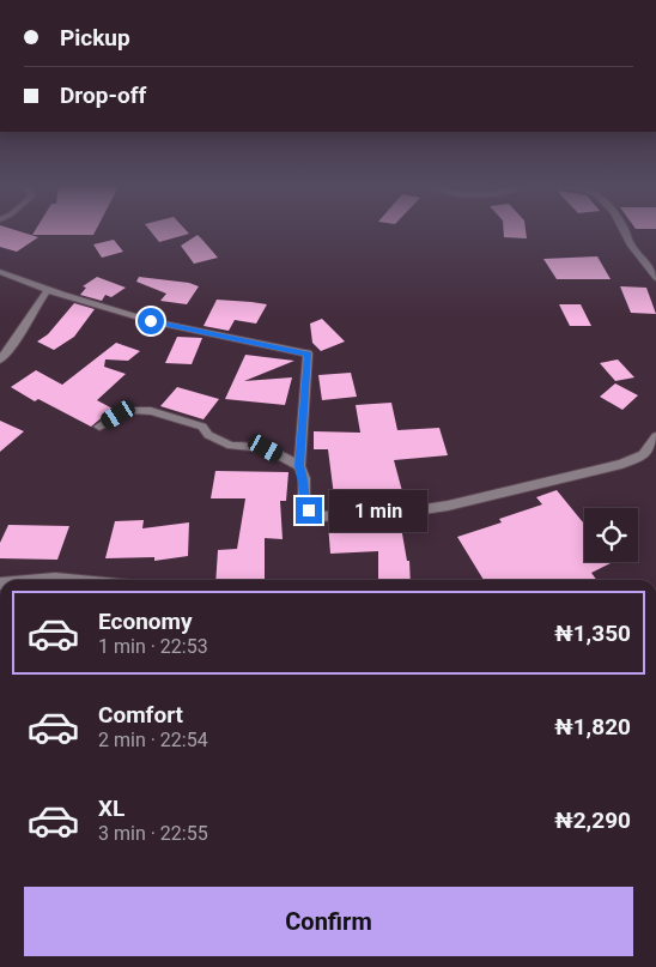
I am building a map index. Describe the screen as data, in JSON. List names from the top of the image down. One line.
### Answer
{"page":{"banner":["Pickup","Drop-off"],"bubble":"1 min","list":[{"name":"Economy","note":"1 min · 22:53","value":"₦1,350"},{"name":"Comfort","note":"2 min · 22:54","value":"₦1,820"},{"name":"XL","note":"3 min · 22:55","value":"₦2,290"}],"buttons":"Confirm"}}
